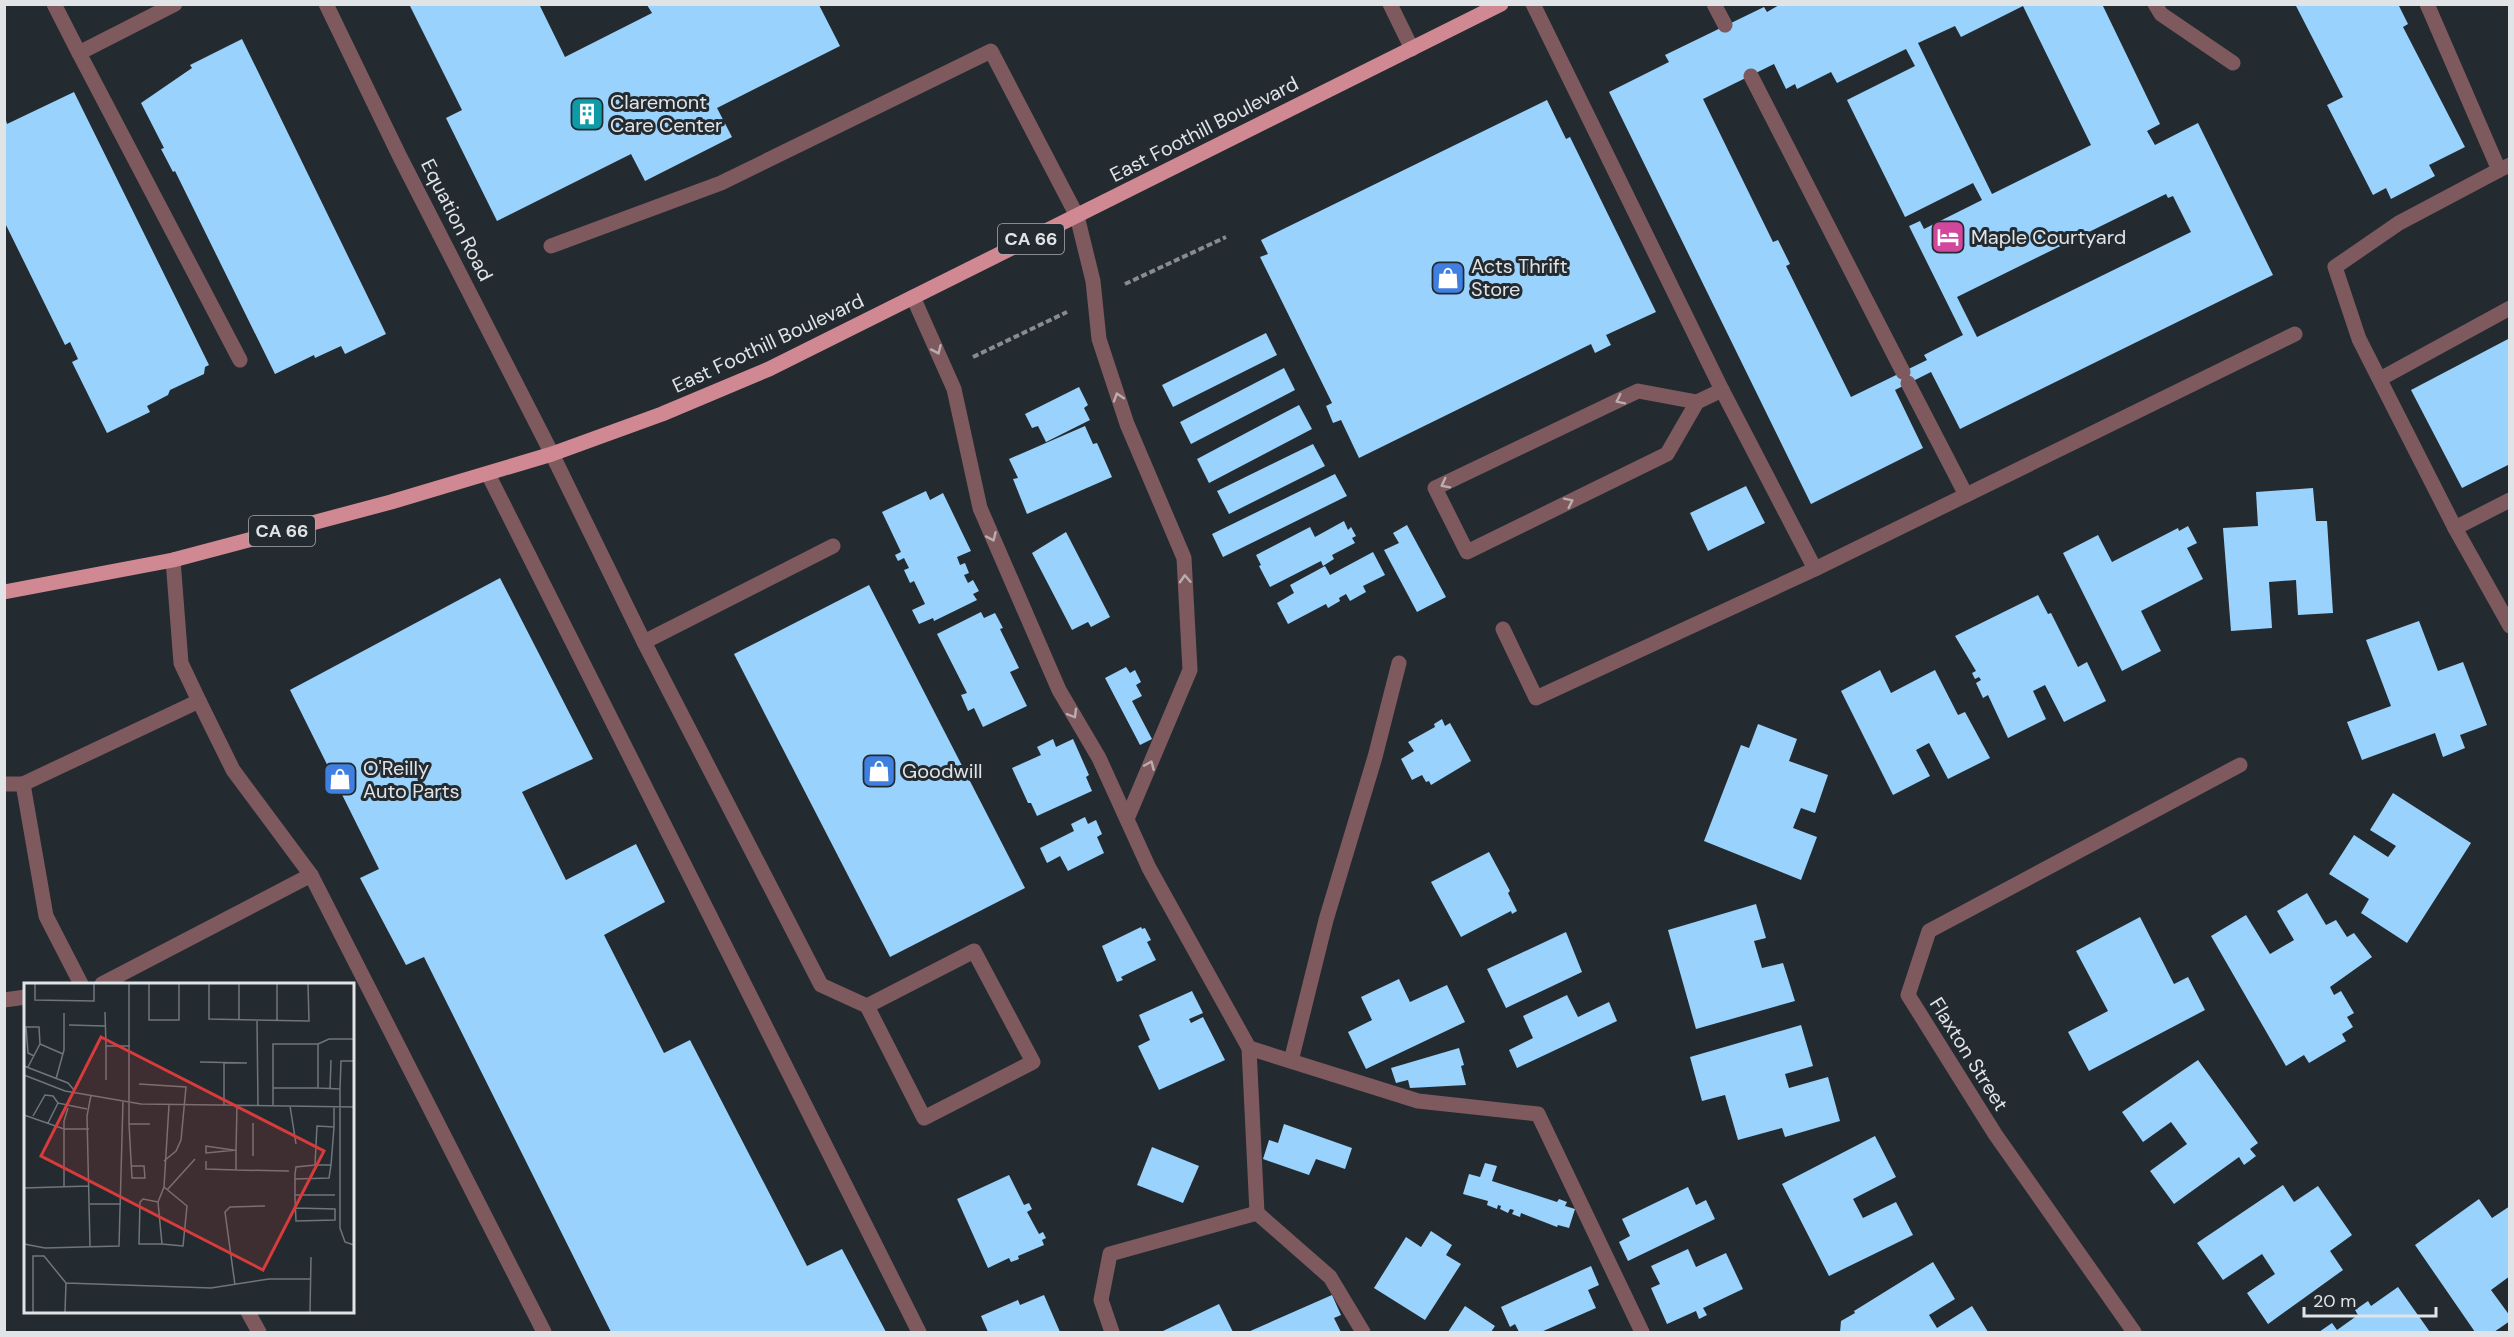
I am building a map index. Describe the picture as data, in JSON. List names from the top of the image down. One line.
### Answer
{"streets":{"main road":["East Foothill Boulevard","CA 66"],"street":["Equation Road","Flaxton Street"]},"crossings":[["East Foothill Boulevard","Equation Road"]],"places":{"building":["Claremont Care Center"],"hotel":["Maple Courtyard"],"shop":["Acts Thrift Store","Goodwill","O'Reilly Auto Parts"]},"scale_bar":"20 m"}
